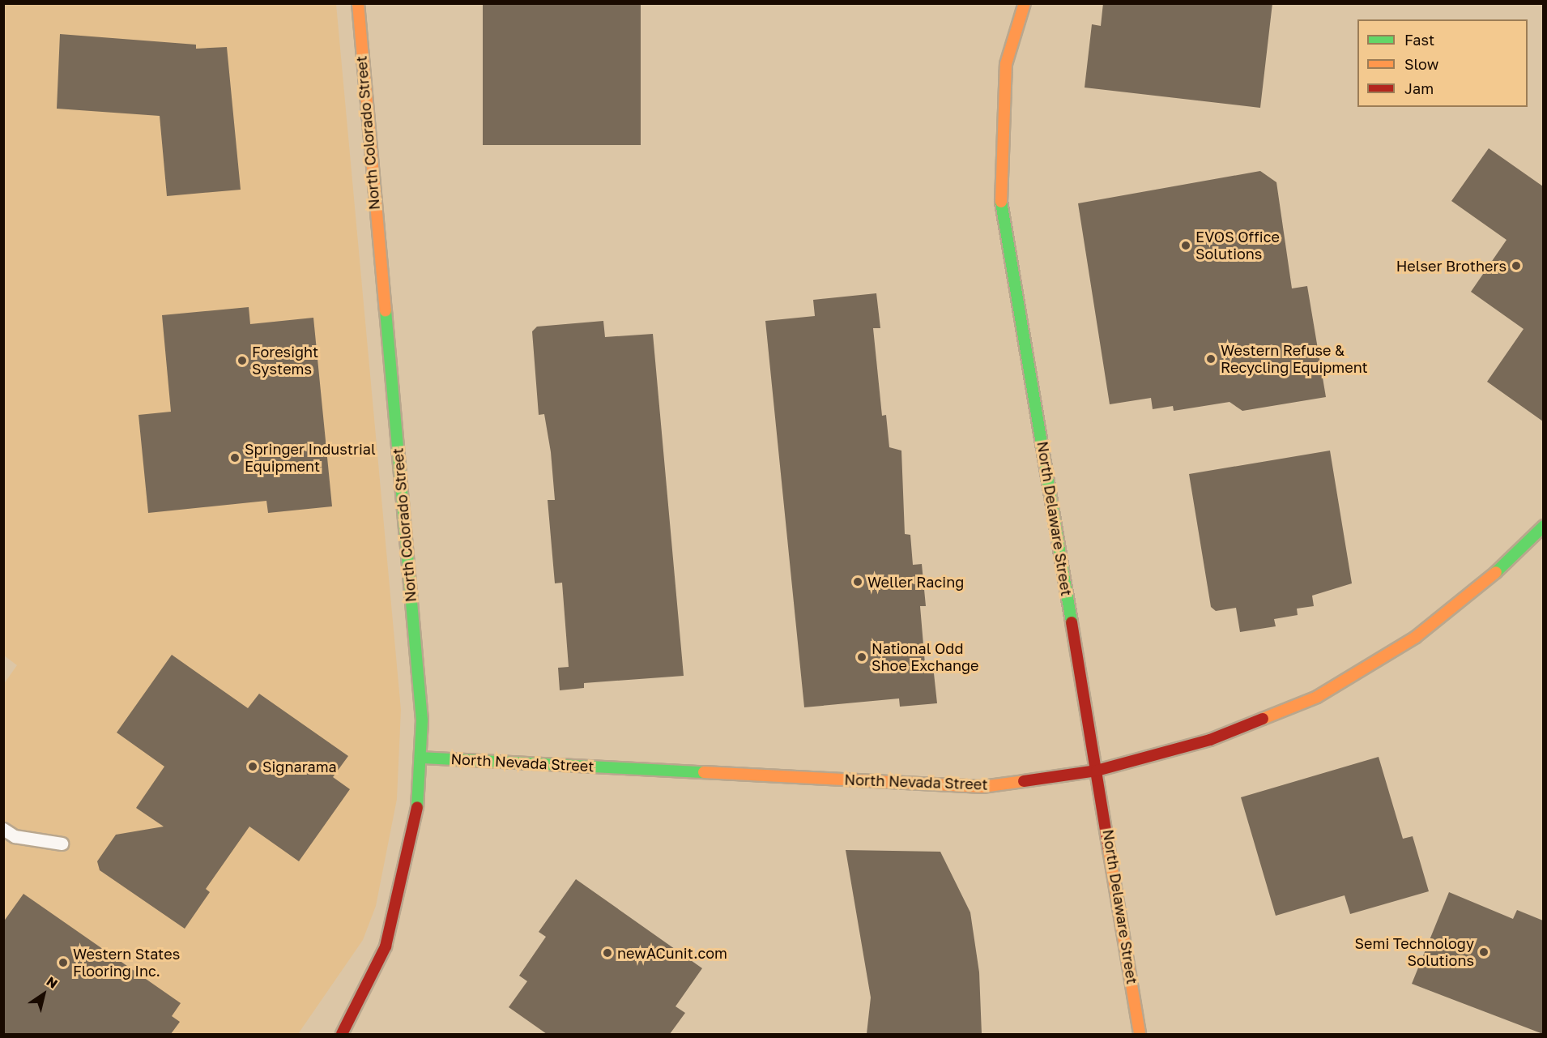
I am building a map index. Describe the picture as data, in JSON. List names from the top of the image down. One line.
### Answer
{"streets":{"street":["North Colorado Street","North Delaware Street","North Nevada Street"]},"crossings":[["North Colorado Street","North Nevada Street"],["North Delaware Street","North Nevada Street"]],"places":["EVOS Office Solutions","Helser Brothers","Western Refuse & Recycling Equipment","Foresight Systems","Springer Industrial Equipment","Weller Racing","National Odd Shoe Exchange","Signarama","Semi Technology Solutions","newACunit.com","Western States Flooring Inc."],"legend":["Fast","Slow","Jam"],"north":"top right"}
